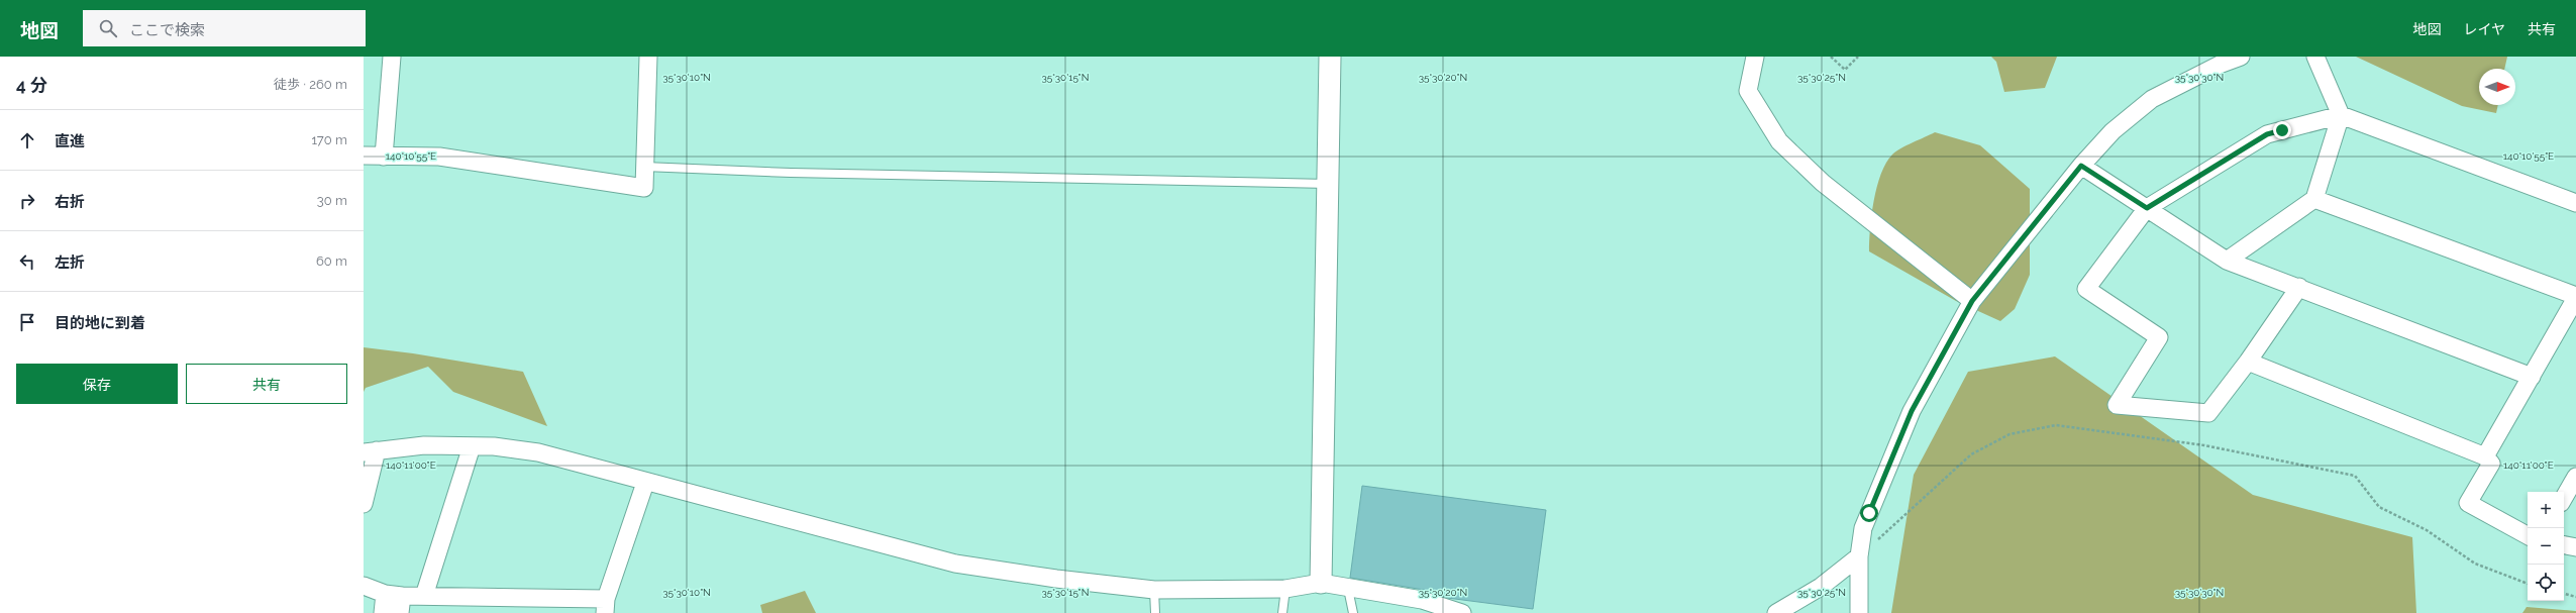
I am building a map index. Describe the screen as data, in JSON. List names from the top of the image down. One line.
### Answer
{"north":"right","page":{"header":"地図","search":"ここで検索","nav":["地図","レイヤ","共有"],"heading":["4 分","徒歩 · 260 m"],"list":[["直進","170 m"],["右折","30 m"],["左折","60 m"],"目的地に到着"],"buttons":["保存","共有"],"map_buttons":["+","−"]},"coordinates":["35°30'10\"N","35°30'15\"N","35°30'20\"N","35°30'25\"N","35°30'30\"N","140°10'55\"E","140°11'00\"E"]}
